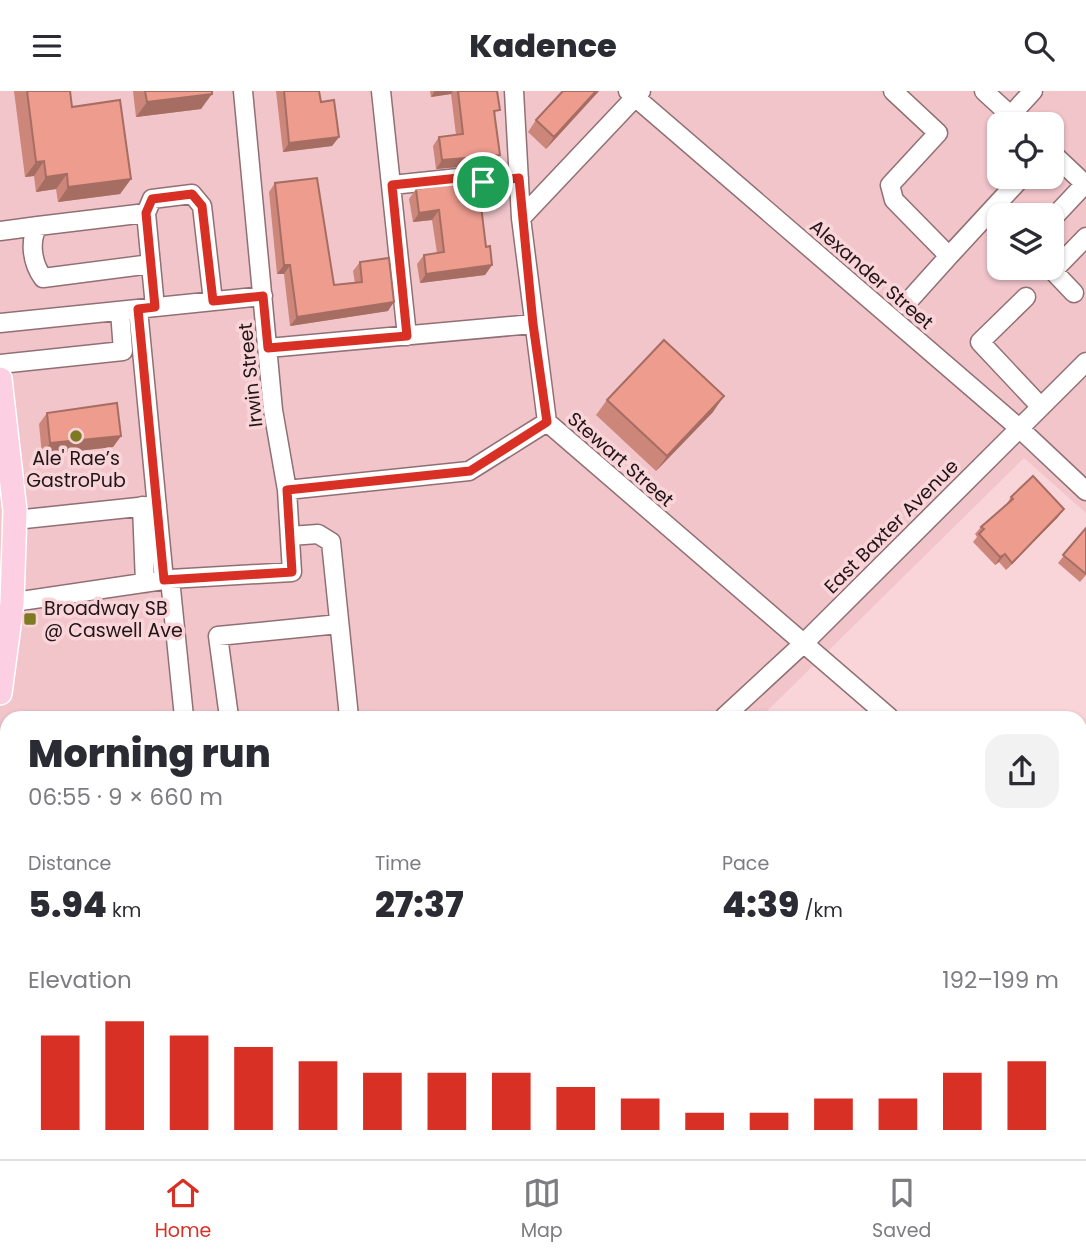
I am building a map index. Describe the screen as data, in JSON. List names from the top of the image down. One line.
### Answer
{"streets":{"street":["Alexander Street","Irwin Street","Stewart Street","East Baxter Avenue"]},"crossings":[["Alexander Street","East Baxter Avenue"],["Stewart Street","East Baxter Avenue"]],"places":{"other":["Ale' Rae’s GastroPub"],"transit":["Broadway SB @ Caswell Ave"]},"page":{"header":"Kadence","heading":["Morning run","06:55 · 9 × 660 m"],"stats":[["Distance","5.94 km"],["Time","27:37"],["Pace","4:39 /km"]],"chart":["Elevation","192–199 m"],"tabs":["Home","Map","Saved"]}}
